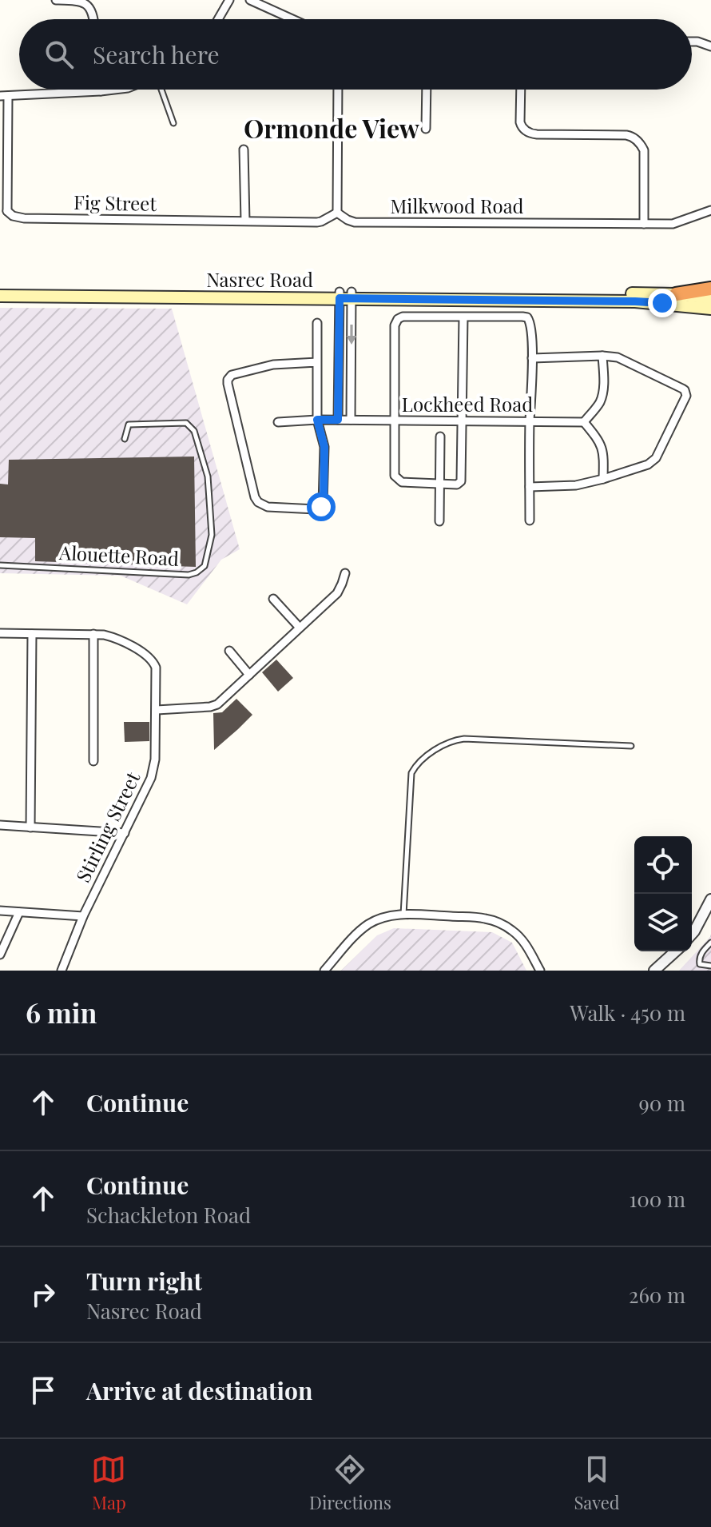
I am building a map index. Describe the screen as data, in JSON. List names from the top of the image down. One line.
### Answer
{"streets":{"main road":["Nasrec Road"],"street":["Fig Street","Milkwood Road","Lockheed Road","Stirling Street"],"lane":["Alouette Road"]},"crossings":[["Fig Street","Milkwood Road"]],"districts":["Ormonde View"],"page":{"search":"Search here","heading":["6 min","Walk · 450 m"],"list":[["Continue","90 m"],["Continue","Schackleton Road","100 m"],["Turn right","Nasrec Road","260 m"],"Arrive at destination"],"nav":["Map","Directions","Saved"]}}
